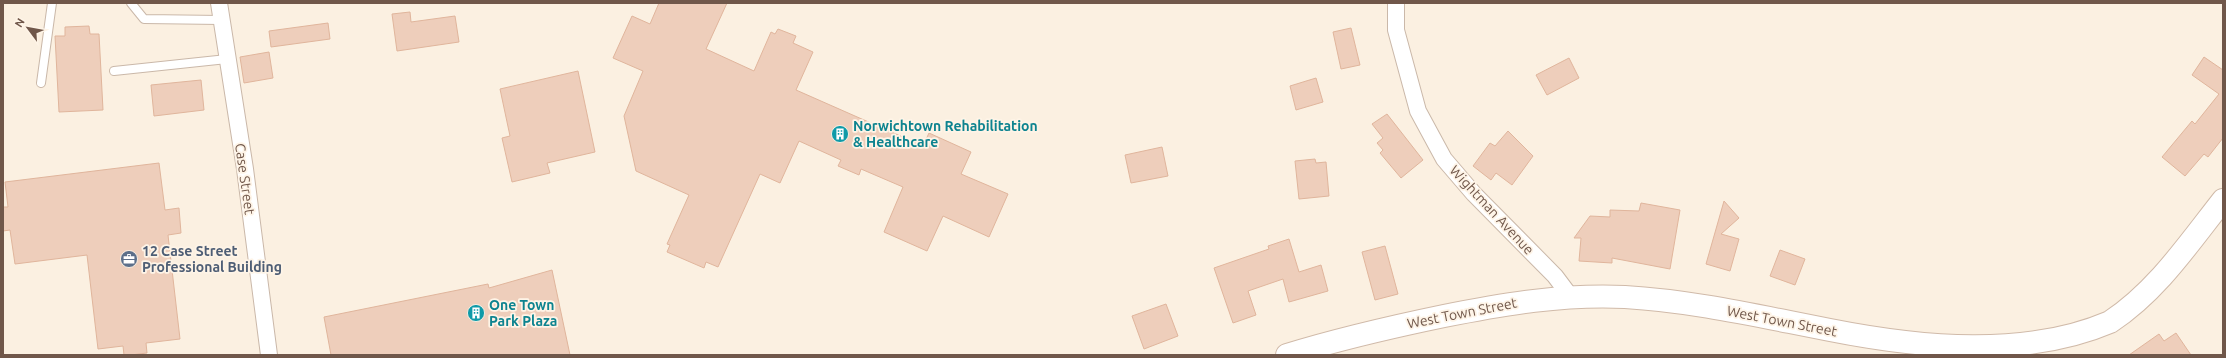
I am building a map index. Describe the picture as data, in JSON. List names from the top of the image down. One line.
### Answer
{"streets":{"main road":["West Town Street"],"street":["Case Street","Wightman Avenue"]},"crossings":[["Wightman Avenue","West Town Street"]],"places":{"building":["Norwichtown Rehabilitation & Healthcare","One Town Park Plaza"],"office":["12 Case Street Professional Building"]},"north":"top left"}
